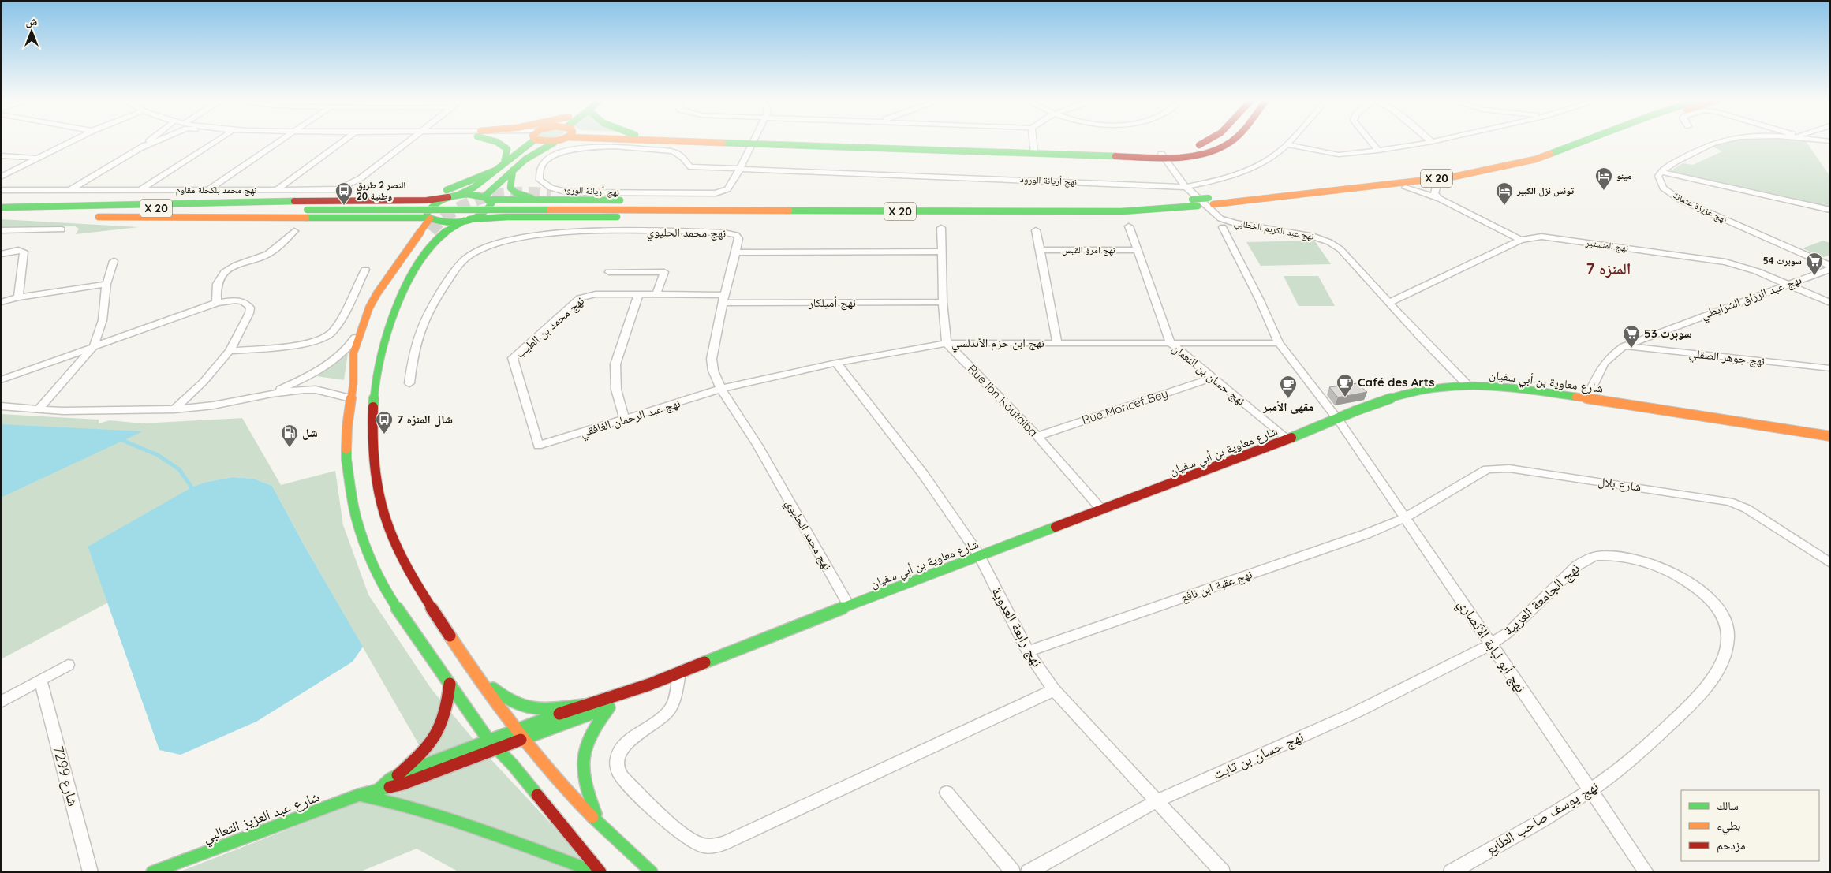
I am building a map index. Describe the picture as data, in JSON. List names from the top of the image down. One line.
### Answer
{"streets":{"main road":["X 20","شارع معاوية بن أبي سفيان","شارع عبد العزيز الثعالبي"],"street":["نهج أريانة الورود","نهج محمد بلكحلة مقاوم","نهج عزيزة عثمانة","نهج عبد الكريم الخطابي","نهج محمد الحليوي","نهج المنستير","نهج امرؤ القيس","نهج عبد الرزاق الشرايطي","نهج أميلكار","نهج محمد بن الطيب","نهج ابن حزم الأندلسي","نهج جوهر الصقلي","نهج حسان بن النعمان","Rue Ibn Koutaiba","Rue Moncef Bey","نهج عبد الرحمان الغافقي","شارع بلال","نهج عقبة ابن نافع","نهج الجامعة العربية","نهج رابعة العدوية","نهج أبو لبابة الأنصاري","نهج حسان بن ثابت","شارع 7299","نهج يوسف صاحب الطابع"]},"crossings":[["نهج أريانة الورود","نهج عبد الكريم الخطابي"],["نهج عبد الكريم الخطابي","نهج المنستير"],["نهج عبد الكريم الخطابي","شارع معاوية بن أبي سفيان"],["نهج محمد الحليوي","نهج أميلكار"],["نهج محمد الحليوي","نهج محمد بن الطيب"],["نهج محمد الحليوي","نهج ابن حزم الأندلسي"],["نهج محمد الحليوي","شارع معاوية بن أبي سفيان"],["نهج محمد الحليوي","نهج عبد الرحمان الغافقي"],["نهج المنستير","نهج عبد الرزاق الشرايطي"],["نهج امرؤ القيس","نهج حسان بن النعمان"],["نهج عبد الرزاق الشرايطي","نهج جوهر الصقلي"],["نهج عبد الرزاق الشرايطي","شارع معاوية بن أبي سفيان"],["نهج أميلكار","نهج محمد بن الطيب"],["نهج محمد بن الطيب","نهج عبد الرحمان الغافقي"],["نهج ابن حزم الأندلسي","نهج حسان بن النعمان"],["نهج ابن حزم الأندلسي","Rue Ibn Koutaiba"],["نهج ابن حزم الأندلسي","نهج عبد الرحمان الغافقي"],["نهج ابن حزم الأندلسي","نهج رابعة العدوية"],["نهج ابن حزم الأندلسي","نهج أبو لبابة الأنصاري"],["نهج حسان بن النعمان","شارع معاوية بن أبي سفيان"],["نهج حسان بن النعمان","Rue Moncef Bey"],["شارع معاوية بن أبي سفيان","Rue Ibn Koutaiba"],["شارع معاوية بن أبي سفيان","نهج رابعة العدوية"],["شارع معاوية بن أبي سفيان","نهج أبو لبابة الأنصاري"],["شارع معاوية بن أبي سفيان","شارع عبد العزيز الثعالبي"],["Rue Ibn Koutaiba","Rue Moncef Bey"],["شارع بلال","نهج عقبة ابن نافع"],["شارع بلال","نهج أبو لبابة الأنصاري"],["نهج عقبة ابن نافع","نهج رابعة العدوية"],["نهج عقبة ابن نافع","نهج أبو لبابة الأنصاري"],["نهج الجامعة العربية","نهج أبو لبابة الأنصاري"],["نهج الجامعة العربية","نهج حسان بن ثابت"],["نهج الجامعة العربية","نهج يوسف صاحب الطابع"],["نهج رابعة العدوية","نهج حسان بن ثابت"],["نهج أبو لبابة الأنصاري","نهج حسان بن ثابت"],["نهج أبو لبابة الأنصاري","نهج يوسف صاحب الطابع"]],"districts":["المنزه 7"],"places":{"hotel":["مينو","تونس نزل الكبير"],"bus stop":["النصر 2 طريق وطنية 20","شال المنزه 7"],"supermarket":["سوبرت 54","سوبرت 53"],"cafe":["Café des Arts","مقهى الأمير"],"fuel station":["شل"]},"legend":["سالك","بطيء","مزدحم"],"north":"top"}
